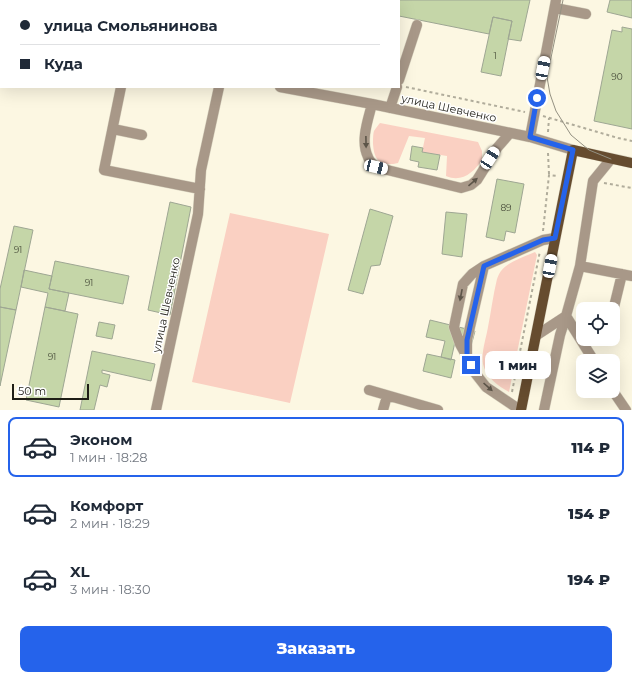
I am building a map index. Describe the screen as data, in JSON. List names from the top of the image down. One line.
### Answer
{"streets":{"main road":["улица Шевченко"]},"house_numbers":["1","90","89","91","91","91"],"scale_bar":"50 m","page":{"banner":["улица Смольянинова","Куда"],"bubble":"1 мин","scale":"50 m","list":[{"name":"Эконом","note":"1 мин · 18:28","value":"114 ₽"},{"name":"Комфорт","note":"2 мин · 18:29","value":"154 ₽"},{"name":"XL","note":"3 мин · 18:30","value":"194 ₽"}],"buttons":"Заказать"}}
